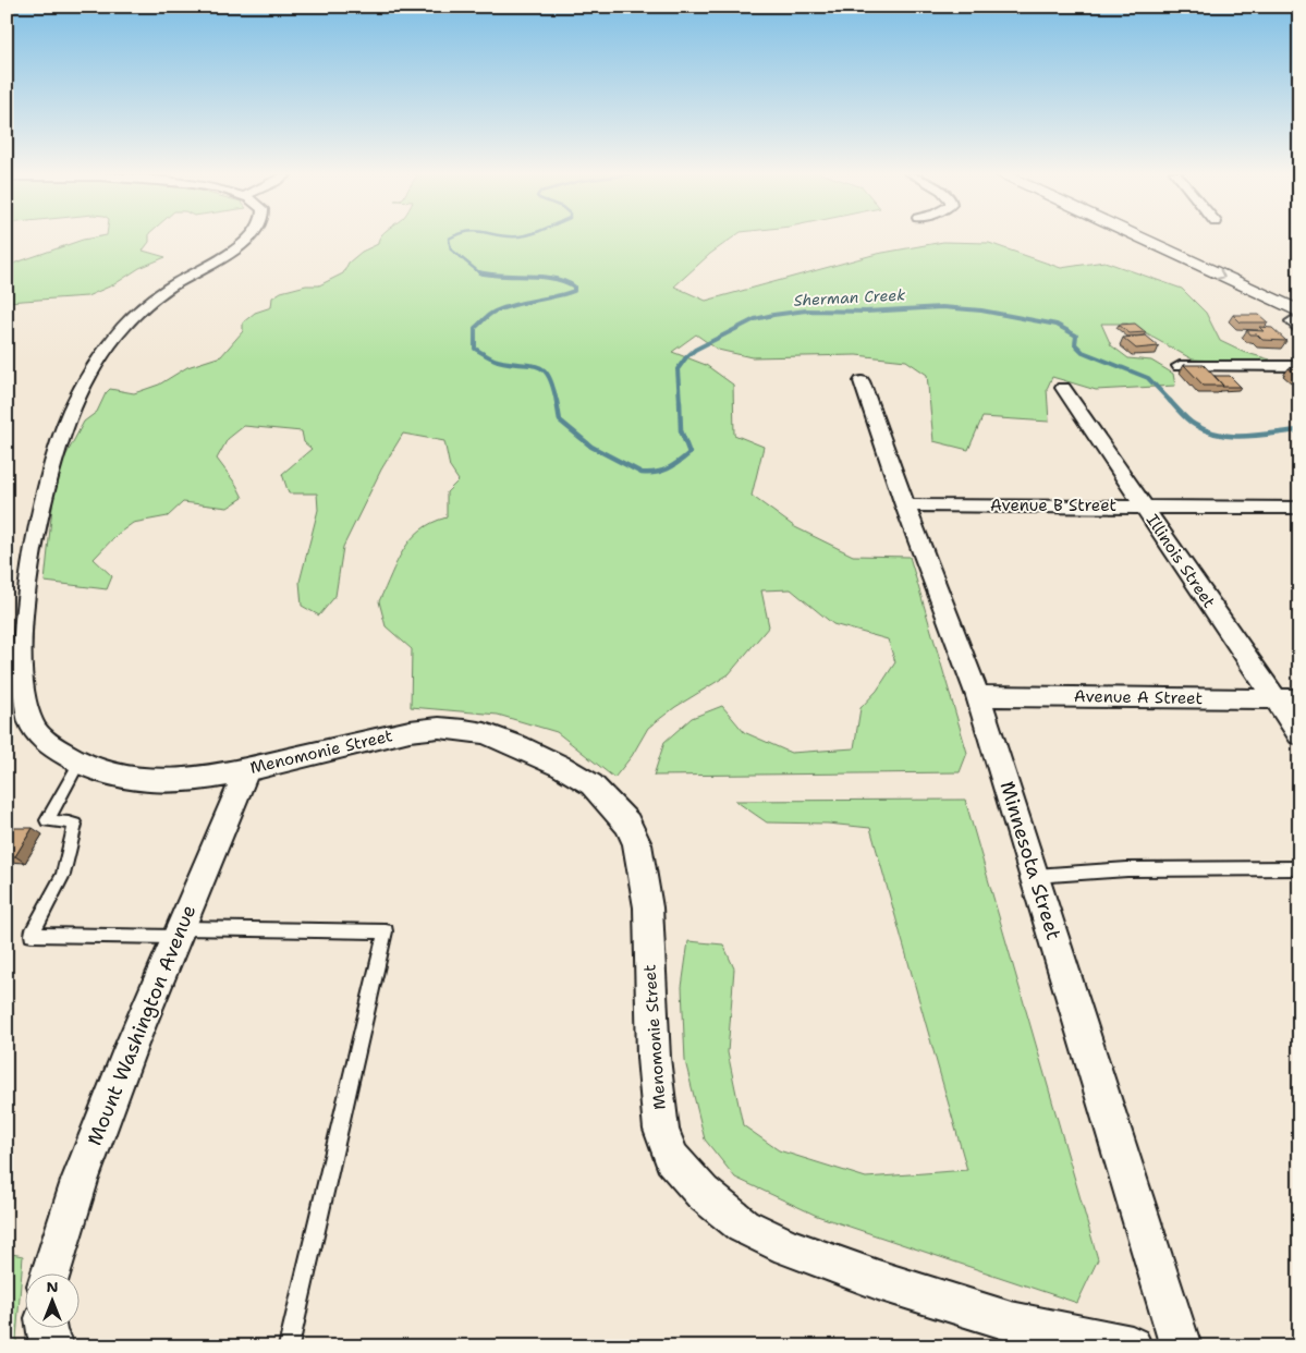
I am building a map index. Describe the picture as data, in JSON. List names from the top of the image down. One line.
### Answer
{"streets":{"street":["Avenue B Street","Illinois Street","Avenue A Street","Menomonie Street","Minnesota Street","Mount Washington Avenue"]},"crossings":[["Avenue B Street","Illinois Street"],["Avenue B Street","Minnesota Street"],["Illinois Street","Avenue A Street"],["Avenue A Street","Minnesota Street"],["Menomonie Street","Mount Washington Avenue"]],"water":["Sherman Creek"],"north":"top"}
